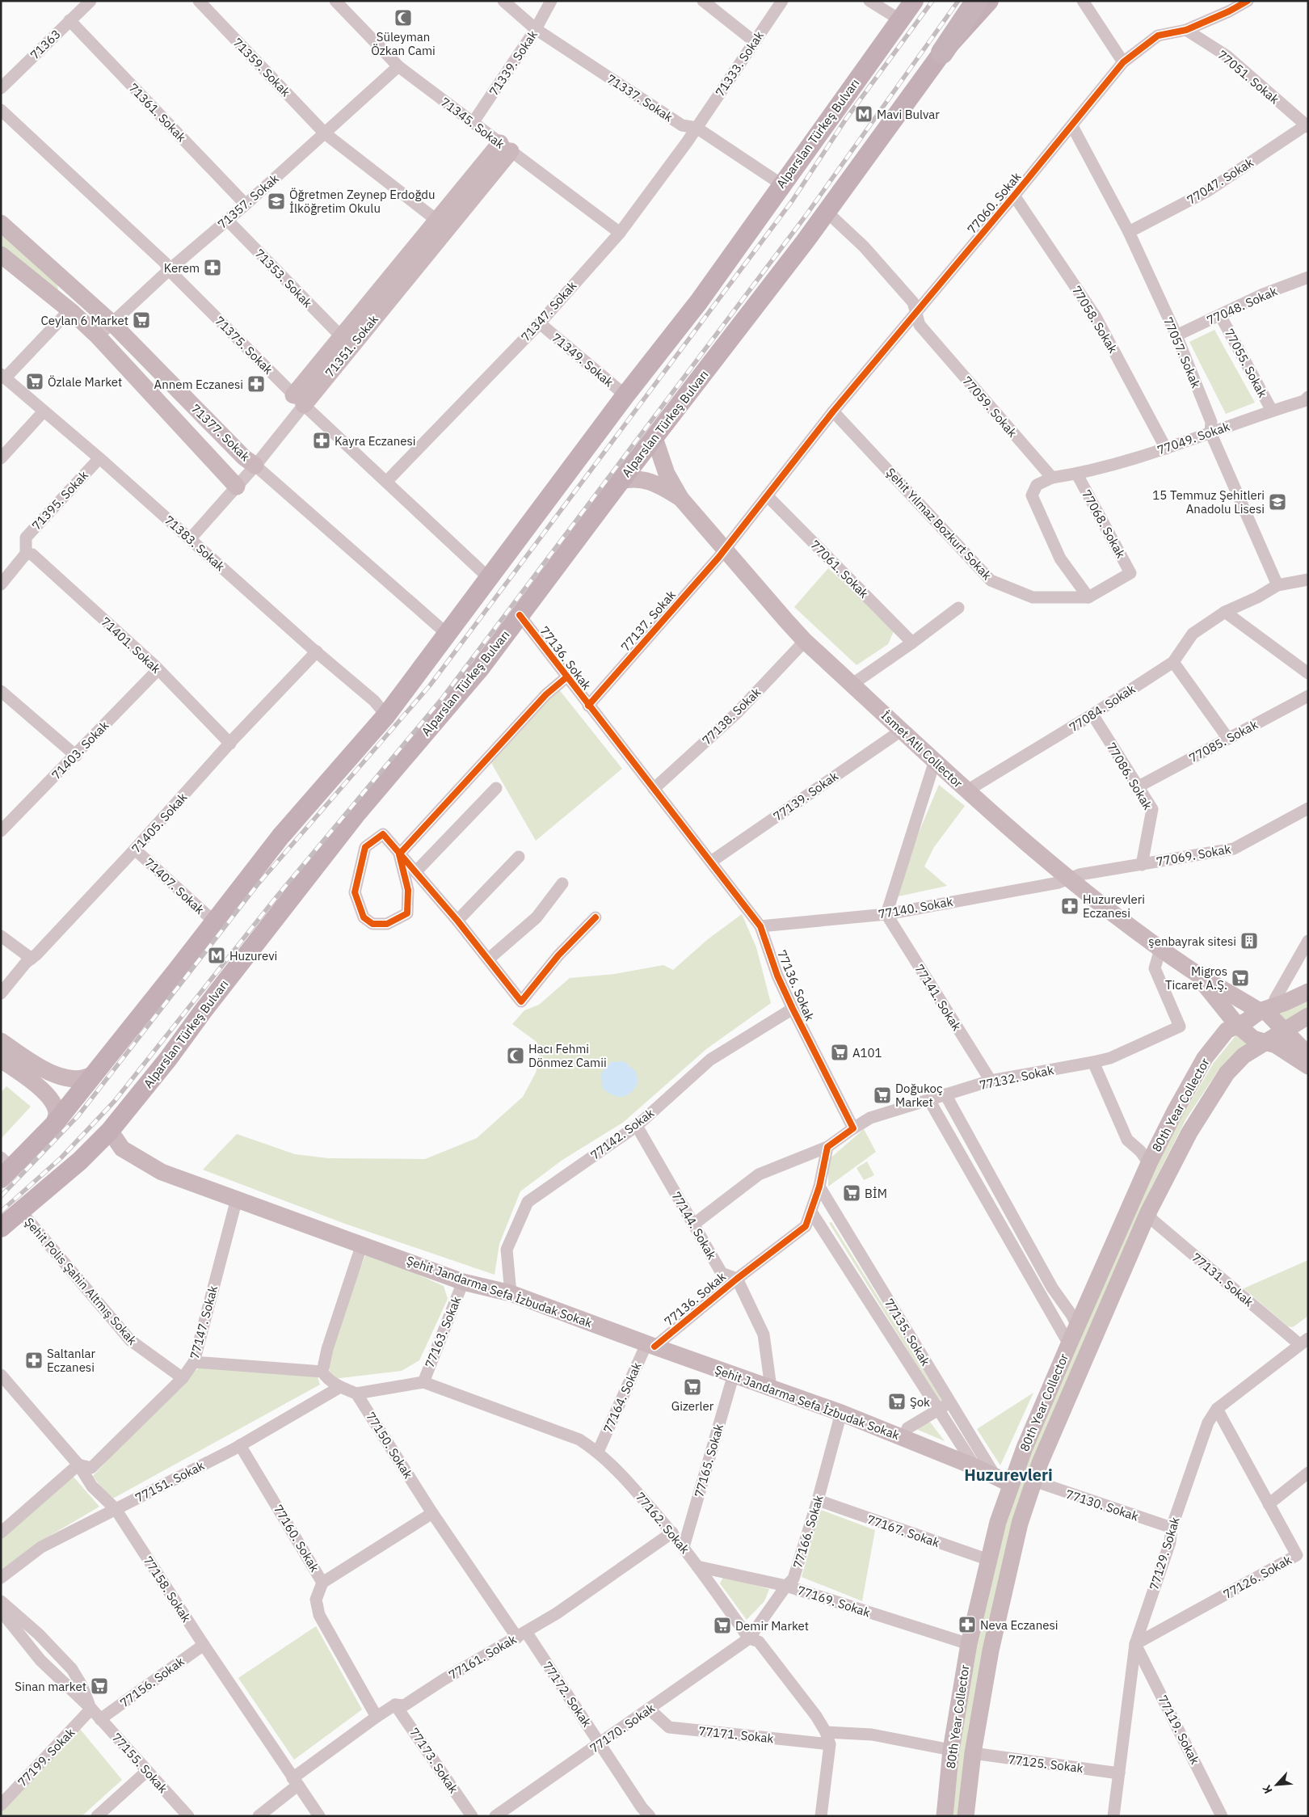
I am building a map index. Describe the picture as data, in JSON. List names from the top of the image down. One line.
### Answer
{"streets":{"highway":["Alparslan Türkeş Bulvarı"],"main road":["71351. Sokak","71377. Sokak","İsmet Atlı Collector","80th Year Collector","Şehit Jandarma Sefa İzbudak Sokak"],"street":["71363","71339. Sokak","71333. Sokak","71359. Sokak","77051. Sokak","71337. Sokak","71361. Sokak","71345. Sokak","77047. Sokak","71357. Sokak","77060. Sokak","71353. Sokak","77048. Sokak","71347. Sokak","77058. Sokak","71375. Sokak","77057. Sokak","71349. Sokak","77055. Sokak","77059. Sokak","77049. Sokak","71395. Sokak","Şehit Yılmaz Bozkurt Sokak","77068. Sokak","71383. Sokak","77061. Sokak","77137. Sokak","71401. Sokak","77136. Sokak","77084. Sokak","77138. Sokak","77085. Sokak","71403. Sokak","77086. Sokak","77139. Sokak","71405. Sokak","77069. Sokak","71407. Sokak","77140. Sokak","77141. Sokak","77132. Sokak","77142. Sokak","77144. Sokak","77131. Sokak","Şehit Polis Şahin Altmış Sokak","77147. Sokak","77163. Sokak","77135. Sokak","77164. Sokak","77150. Sokak","77165. Sokak","77151. Sokak","77130. Sokak","77162. Sokak","77167. Sokak","77166. Sokak","77160. Sokak","77129. Sokak","77126. Sokak","77158. Sokak","77169. Sokak","77161. Sokak","77156. Sokak","77172. Sokak","77170. Sokak","77119. Sokak","77171. Sokak","77199. Sokak","77173. Sokak","77155. Sokak","77125. Sokak"]},"crossings":[["71363","71361. Sokak"],["71339. Sokak","71337. Sokak"],["71339. Sokak","71345. Sokak"],["71333. Sokak","71337. Sokak"],["71333. Sokak","71347. Sokak"],["71359. Sokak","71357. Sokak"],["71359. Sokak","71351. Sokak"],["77051. Sokak","77047. Sokak"],["77051. Sokak","77060. Sokak"],["71337. Sokak","Alparslan Türkeş Bulvarı"],["71337. Sokak","71347. Sokak"],["71361. Sokak","71357. Sokak"],["71345. Sokak","71357. Sokak"],["71345. Sokak","71347. Sokak"],["71345. Sokak","71351. Sokak"],["Alparslan Türkeş Bulvarı","71375. Sokak"],["Alparslan Türkeş Bulvarı","71349. Sokak"],["Alparslan Türkeş Bulvarı","77059. Sokak"],["Alparslan Türkeş Bulvarı","71377. Sokak"],["Alparslan Türkeş Bulvarı","71383. Sokak"],["Alparslan Türkeş Bulvarı","77136. Sokak"],["Alparslan Türkeş Bulvarı","71407. Sokak"],["Alparslan Türkeş Bulvarı","Şehit Polis Şahin Altmış Sokak"],["Alparslan Türkeş Bulvarı","Şehit Jandarma Sefa İzbudak Sokak"],["77047. Sokak","77057. Sokak"],["71357. Sokak","71353. Sokak"],["71357. Sokak","71375. Sokak"],["71357. Sokak","71377. Sokak"],["77060. Sokak","77058. Sokak"],["77060. Sokak","77057. Sokak"],["77060. Sokak","77059. Sokak"],["77060. Sokak","Şehit Yılmaz Bozkurt Sokak"],["77060. Sokak","77061. Sokak"],["77060. Sokak","77137. Sokak"],["71353. Sokak","71351. Sokak"],["77048. Sokak","77057. Sokak"],["77048. Sokak","77055. Sokak"],["71347. Sokak","71375. Sokak"],["71347. Sokak","71349. Sokak"],["77058. Sokak","77049. Sokak"],["71375. Sokak","71351. Sokak"],["71351. Sokak","71377. Sokak"],["71351. Sokak","71383. Sokak"],["77057. Sokak","77049. Sokak"],["77057. Sokak","77084. Sokak"],["77055. Sokak","77049. Sokak"],["77049. Sokak","77068. Sokak"],["71395. Sokak","71383. Sokak"],["71395. Sokak","71401. Sokak"],["Şehit Yılmaz Bozkurt Sokak","77068. Sokak"],["71383. Sokak","71405. Sokak"],["77061. Sokak","77137. Sokak"],["77137. Sokak","77136. Sokak"],["77137. Sokak","İsmet Atlı Collector"],["71401. Sokak","71403. Sokak"],["71401. Sokak","71405. Sokak"],["77136. Sokak","77138. Sokak"],["77136. Sokak","77139. Sokak"],["77136. Sokak","77140. Sokak"],["77136. Sokak","77132. Sokak"],["77136. Sokak","77142. Sokak"],["77136. Sokak","77144. Sokak"],["77136. Sokak","Şehit Jandarma Sefa İzbudak Sokak"],["77136. Sokak","77135. Sokak"],["77136. Sokak","77164. Sokak"],["77084. Sokak","İsmet Atlı Collector"],["77084. Sokak","77086. Sokak"],["77138. Sokak","İsmet Atlı Collector"],["77085. Sokak","77086. Sokak"],["İsmet Atlı Collector","77139. Sokak"],["İsmet Atlı Collector","77069. Sokak"],["İsmet Atlı Collector","77140. Sokak"],["İsmet Atlı Collector","77132. Sokak"],["İsmet Atlı Collector","80th Year Collector"],["77086. Sokak","77069. Sokak"],["71405. Sokak","71407. Sokak"],["77069. Sokak","77140. Sokak"],["77140. Sokak","77141. Sokak"],["77141. Sokak","77132. Sokak"],["80th Year Collector","77131. Sokak"],["80th Year Collector","Şehit Jandarma Sefa İzbudak Sokak"],["80th Year Collector","77130. Sokak"],["80th Year Collector","77167. Sokak"],["80th Year Collector","77169. Sokak"],["80th Year Collector","77125. Sokak"],["77142. Sokak","77144. Sokak"],["77142. Sokak","Şehit Jandarma Sefa İzbudak Sokak"],["77131. Sokak","77129. Sokak"],["Şehit Polis Şahin Altmış Sokak","77147. Sokak"],["Şehit Jandarma Sefa İzbudak Sokak","77147. Sokak"],["Şehit Jandarma Sefa İzbudak Sokak","77163. Sokak"],["Şehit Jandarma Sefa İzbudak Sokak","77135. Sokak"],["Şehit Jandarma Sefa İzbudak Sokak","77164. Sokak"],["Şehit Jandarma Sefa İzbudak Sokak","77165. Sokak"],["Şehit Jandarma Sefa İzbudak Sokak","77166. Sokak"],["77147. Sokak","77158. Sokak"],["77163. Sokak","77162. Sokak"],["77164. Sokak","77162. Sokak"],["77150. Sokak","77162. Sokak"],["77150. Sokak","77160. Sokak"],["77150. Sokak","77161. Sokak"],["77150. Sokak","77172. Sokak"],["77165. Sokak","77162. Sokak"],["77151. Sokak","77160. Sokak"],["77151. Sokak","77158. Sokak"],["77130. Sokak","77129. Sokak"],["77162. Sokak","77166. Sokak"],["77162. Sokak","77169. Sokak"],["77162. Sokak","77161. Sokak"],["77162. Sokak","77170. Sokak"],["77162. Sokak","77171. Sokak"],["77167. Sokak","77166. Sokak"],["77166. Sokak","77169. Sokak"],["77166. Sokak","77170. Sokak"],["77129. Sokak","77126. Sokak"],["77129. Sokak","77119. Sokak"],["77129. Sokak","77125. Sokak"],["77126. Sokak","77119. Sokak"],["77158. Sokak","77161. Sokak"],["77158. Sokak","77156. Sokak"],["77161. Sokak","77172. Sokak"],["77161. Sokak","77173. Sokak"],["77156. Sokak","77155. Sokak"],["77172. Sokak","77170. Sokak"],["77170. Sokak","77171. Sokak"],["77199. Sokak","77155. Sokak"]],"districts":["Huzurevleri"],"places":{"mosque":["Süleyman Özkan Cami","Hacı Fehmi Dönmez Camii"],"metro station":["Mavi Bulvar","Huzurevi"],"school or university":["Öğretmen Zeynep Erdoğdu İlköğretim Okulu","15 Temmuz Şehitleri Anadolu Lisesi"],"pharmacy":["Kerem","Annem Eczanesi","Kayra Eczanesi","Huzurevleri Eczanesi","Saltanlar Eczanesi","Neva Eczanesi"],"supermarket":["Ceylan 6 Market","Özlale Market","Migros Ticaret A.Ş.","A101","Doğukoç Market","BİM","Gizerler","Şok","Demir Market","Sinan market"],"building":["şenbayrak sitesi"]},"north":"bottom left"}
